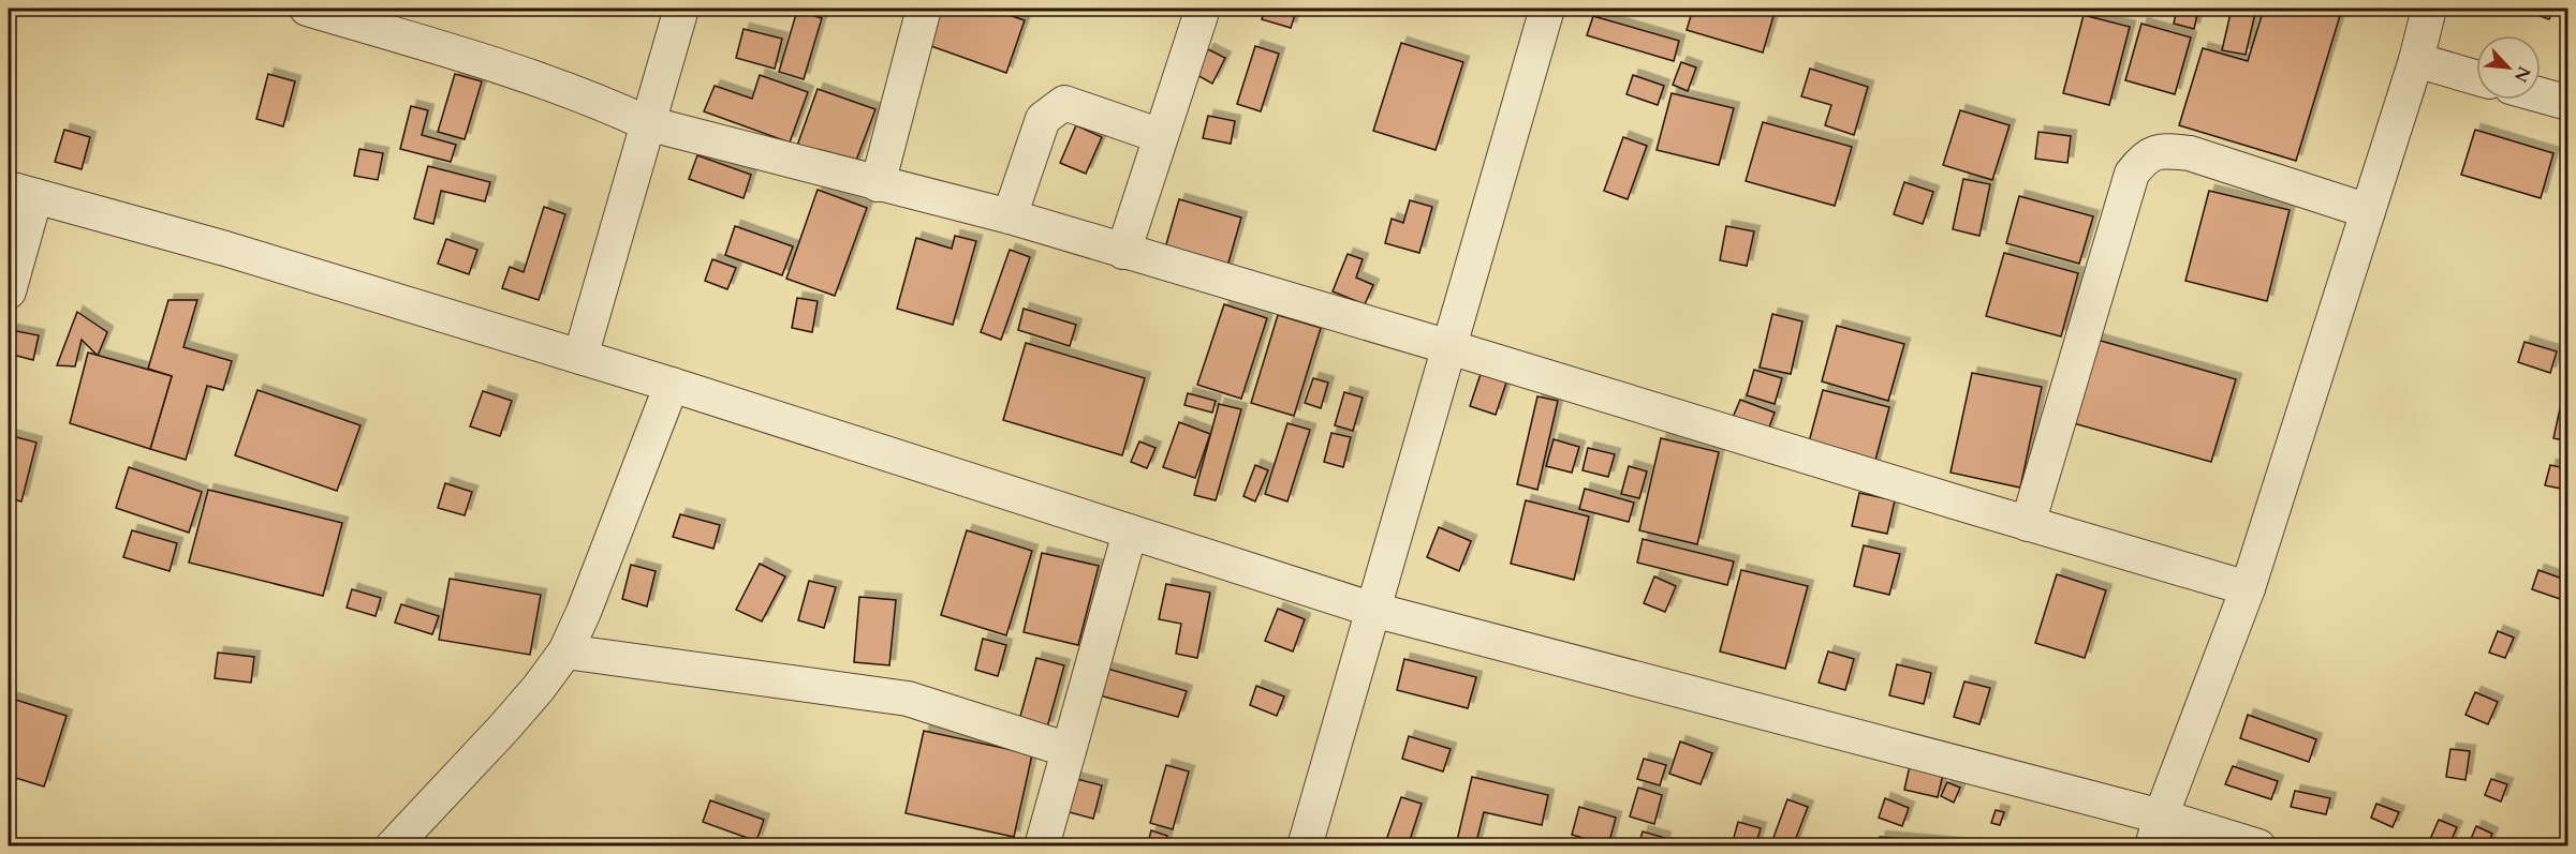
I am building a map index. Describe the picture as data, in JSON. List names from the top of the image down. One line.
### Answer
{"north":"bottom right"}
